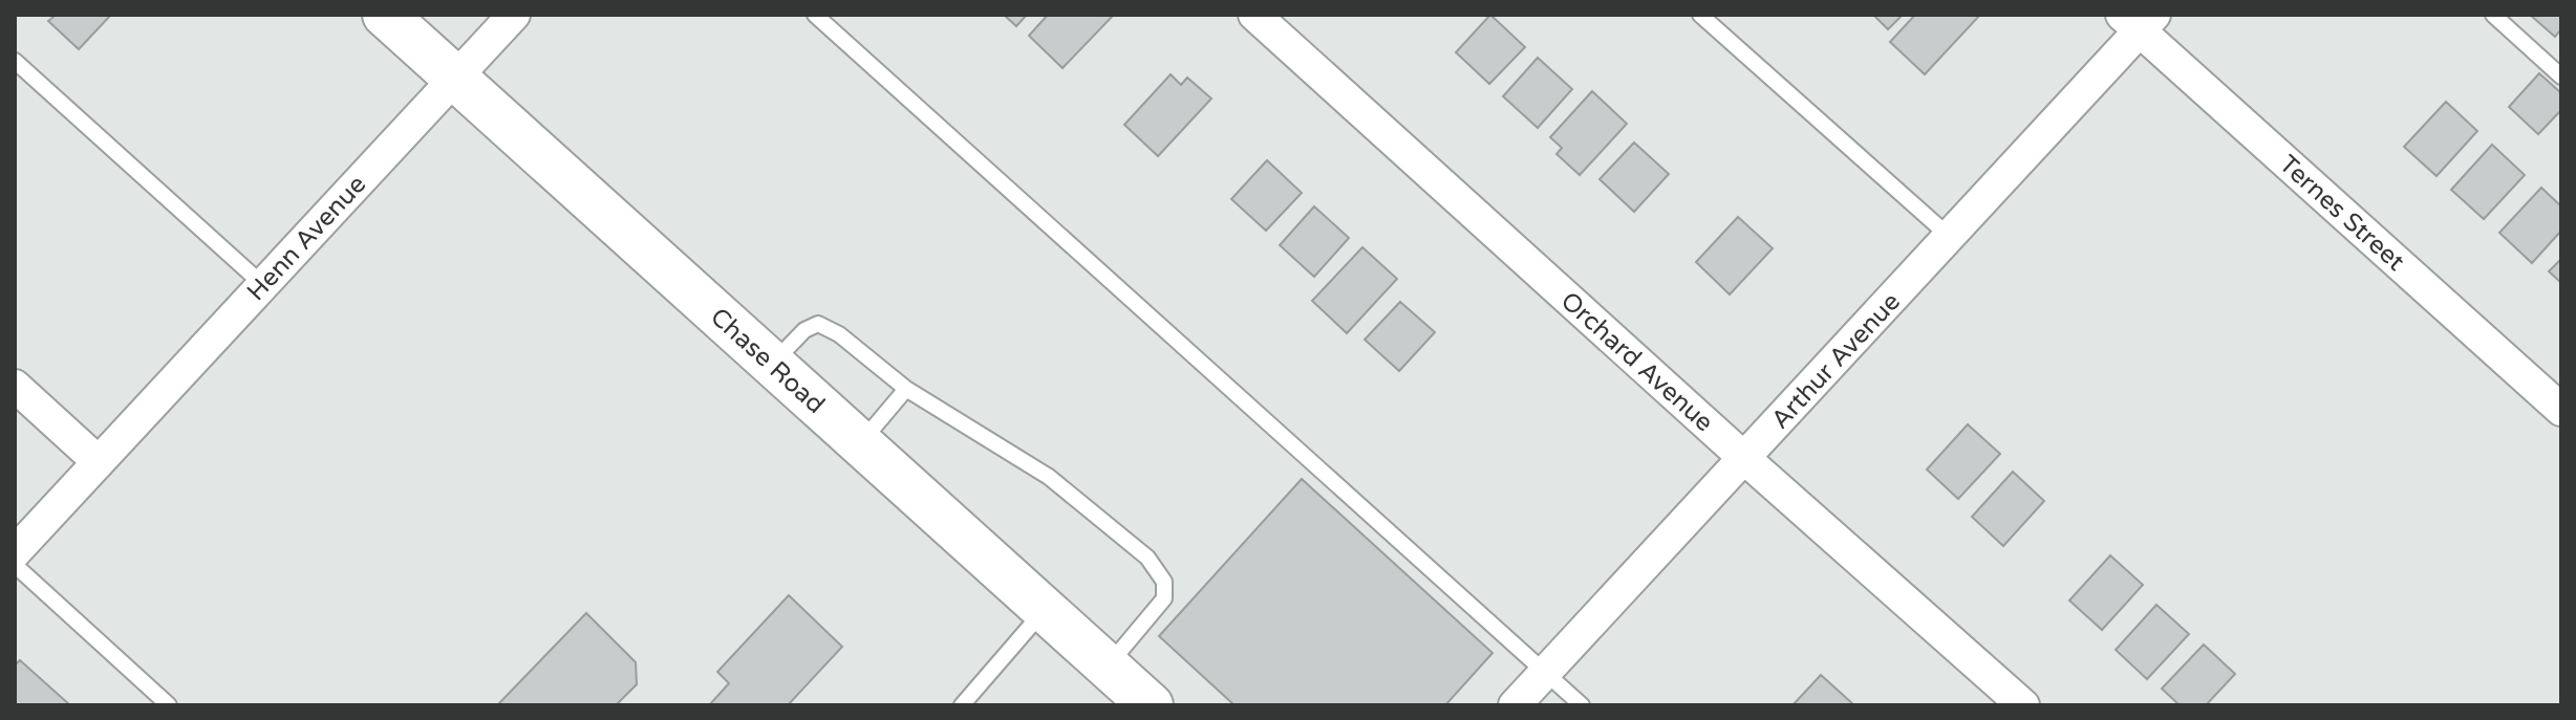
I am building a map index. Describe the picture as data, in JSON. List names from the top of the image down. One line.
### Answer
{"streets":{"street":["Ternes Street","Henn Avenue","Chase Road","Arthur Avenue","Orchard Avenue"]},"crossings":[["Ternes Street","Arthur Avenue"],["Henn Avenue","Chase Road"],["Arthur Avenue","Orchard Avenue"]]}
